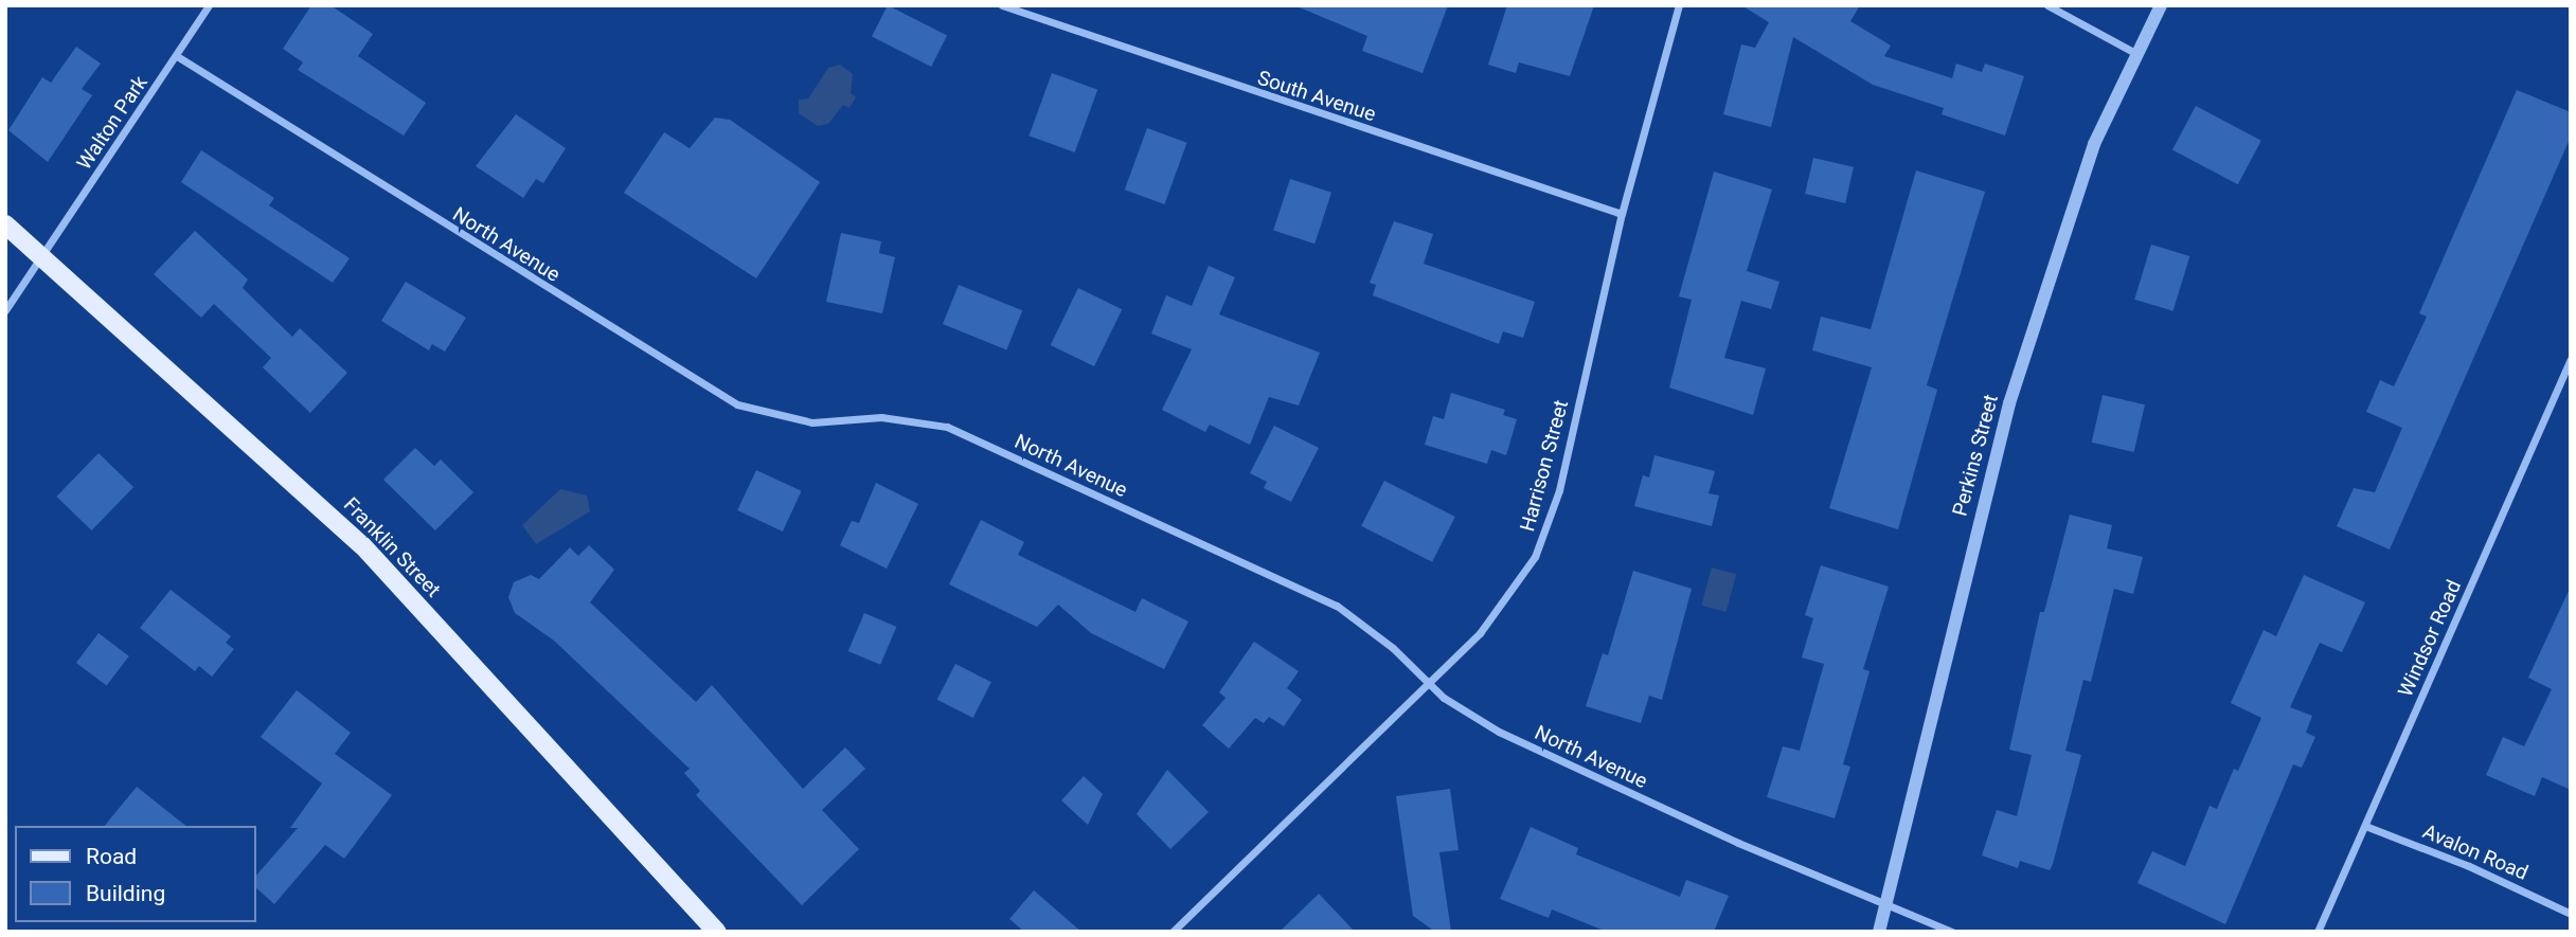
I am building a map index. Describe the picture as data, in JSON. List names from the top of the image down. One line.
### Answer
{"streets":{"main road":["Franklin Street"],"street":["South Avenue","Walton Park","North Avenue","Perkins Street","Harrison Street","Windsor Road","Avalon Road"]},"crossings":[["South Avenue","Harrison Street"],["Walton Park","North Avenue"],["Walton Park","Franklin Street"],["North Avenue","Perkins Street"],["North Avenue","Harrison Street"],["Windsor Road","Avalon Road"]],"legend":["Road","Building"]}
